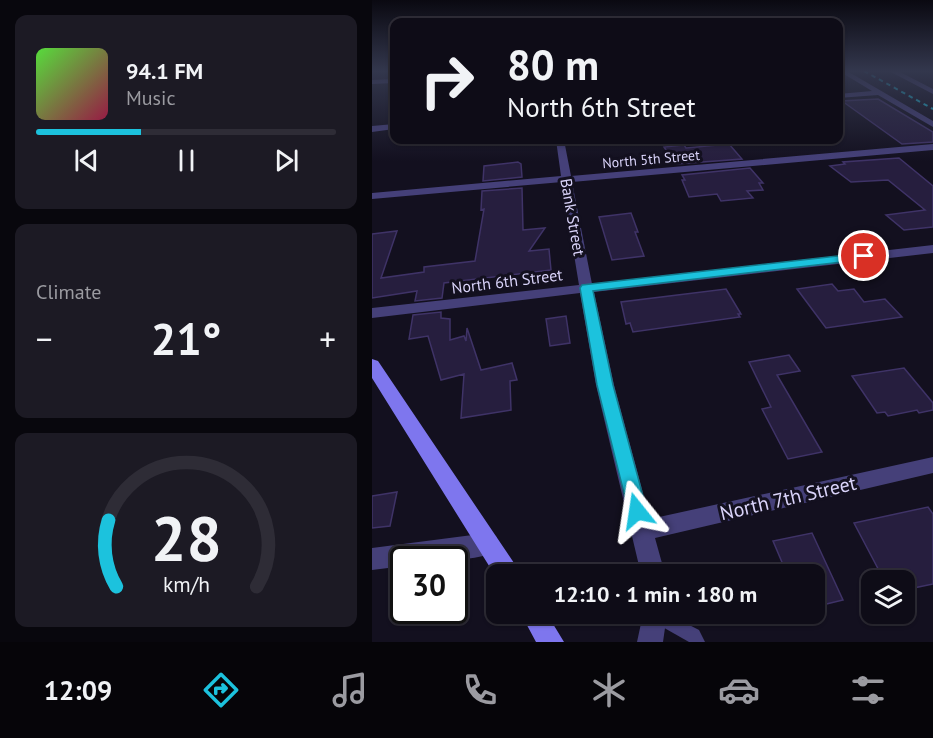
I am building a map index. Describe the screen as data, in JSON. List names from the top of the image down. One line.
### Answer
{"streets":{"street":["North 5th Street","Bank Street","North 6th Street","North 7th Street"]},"crossings":[["North 5th Street","Bank Street"],["Bank Street","North 6th Street"],["Bank Street","North 7th Street"]],"page":{"turn":["80 m","North 6th Street"],"song":["94.1 FM","Music"],"tile":"Climate","heat":["−","21°","+"],"limit":"30","trip":"12:10 · 1 min · 180 m","tabs":"12:09","gauge":["28","km/h"]}}
